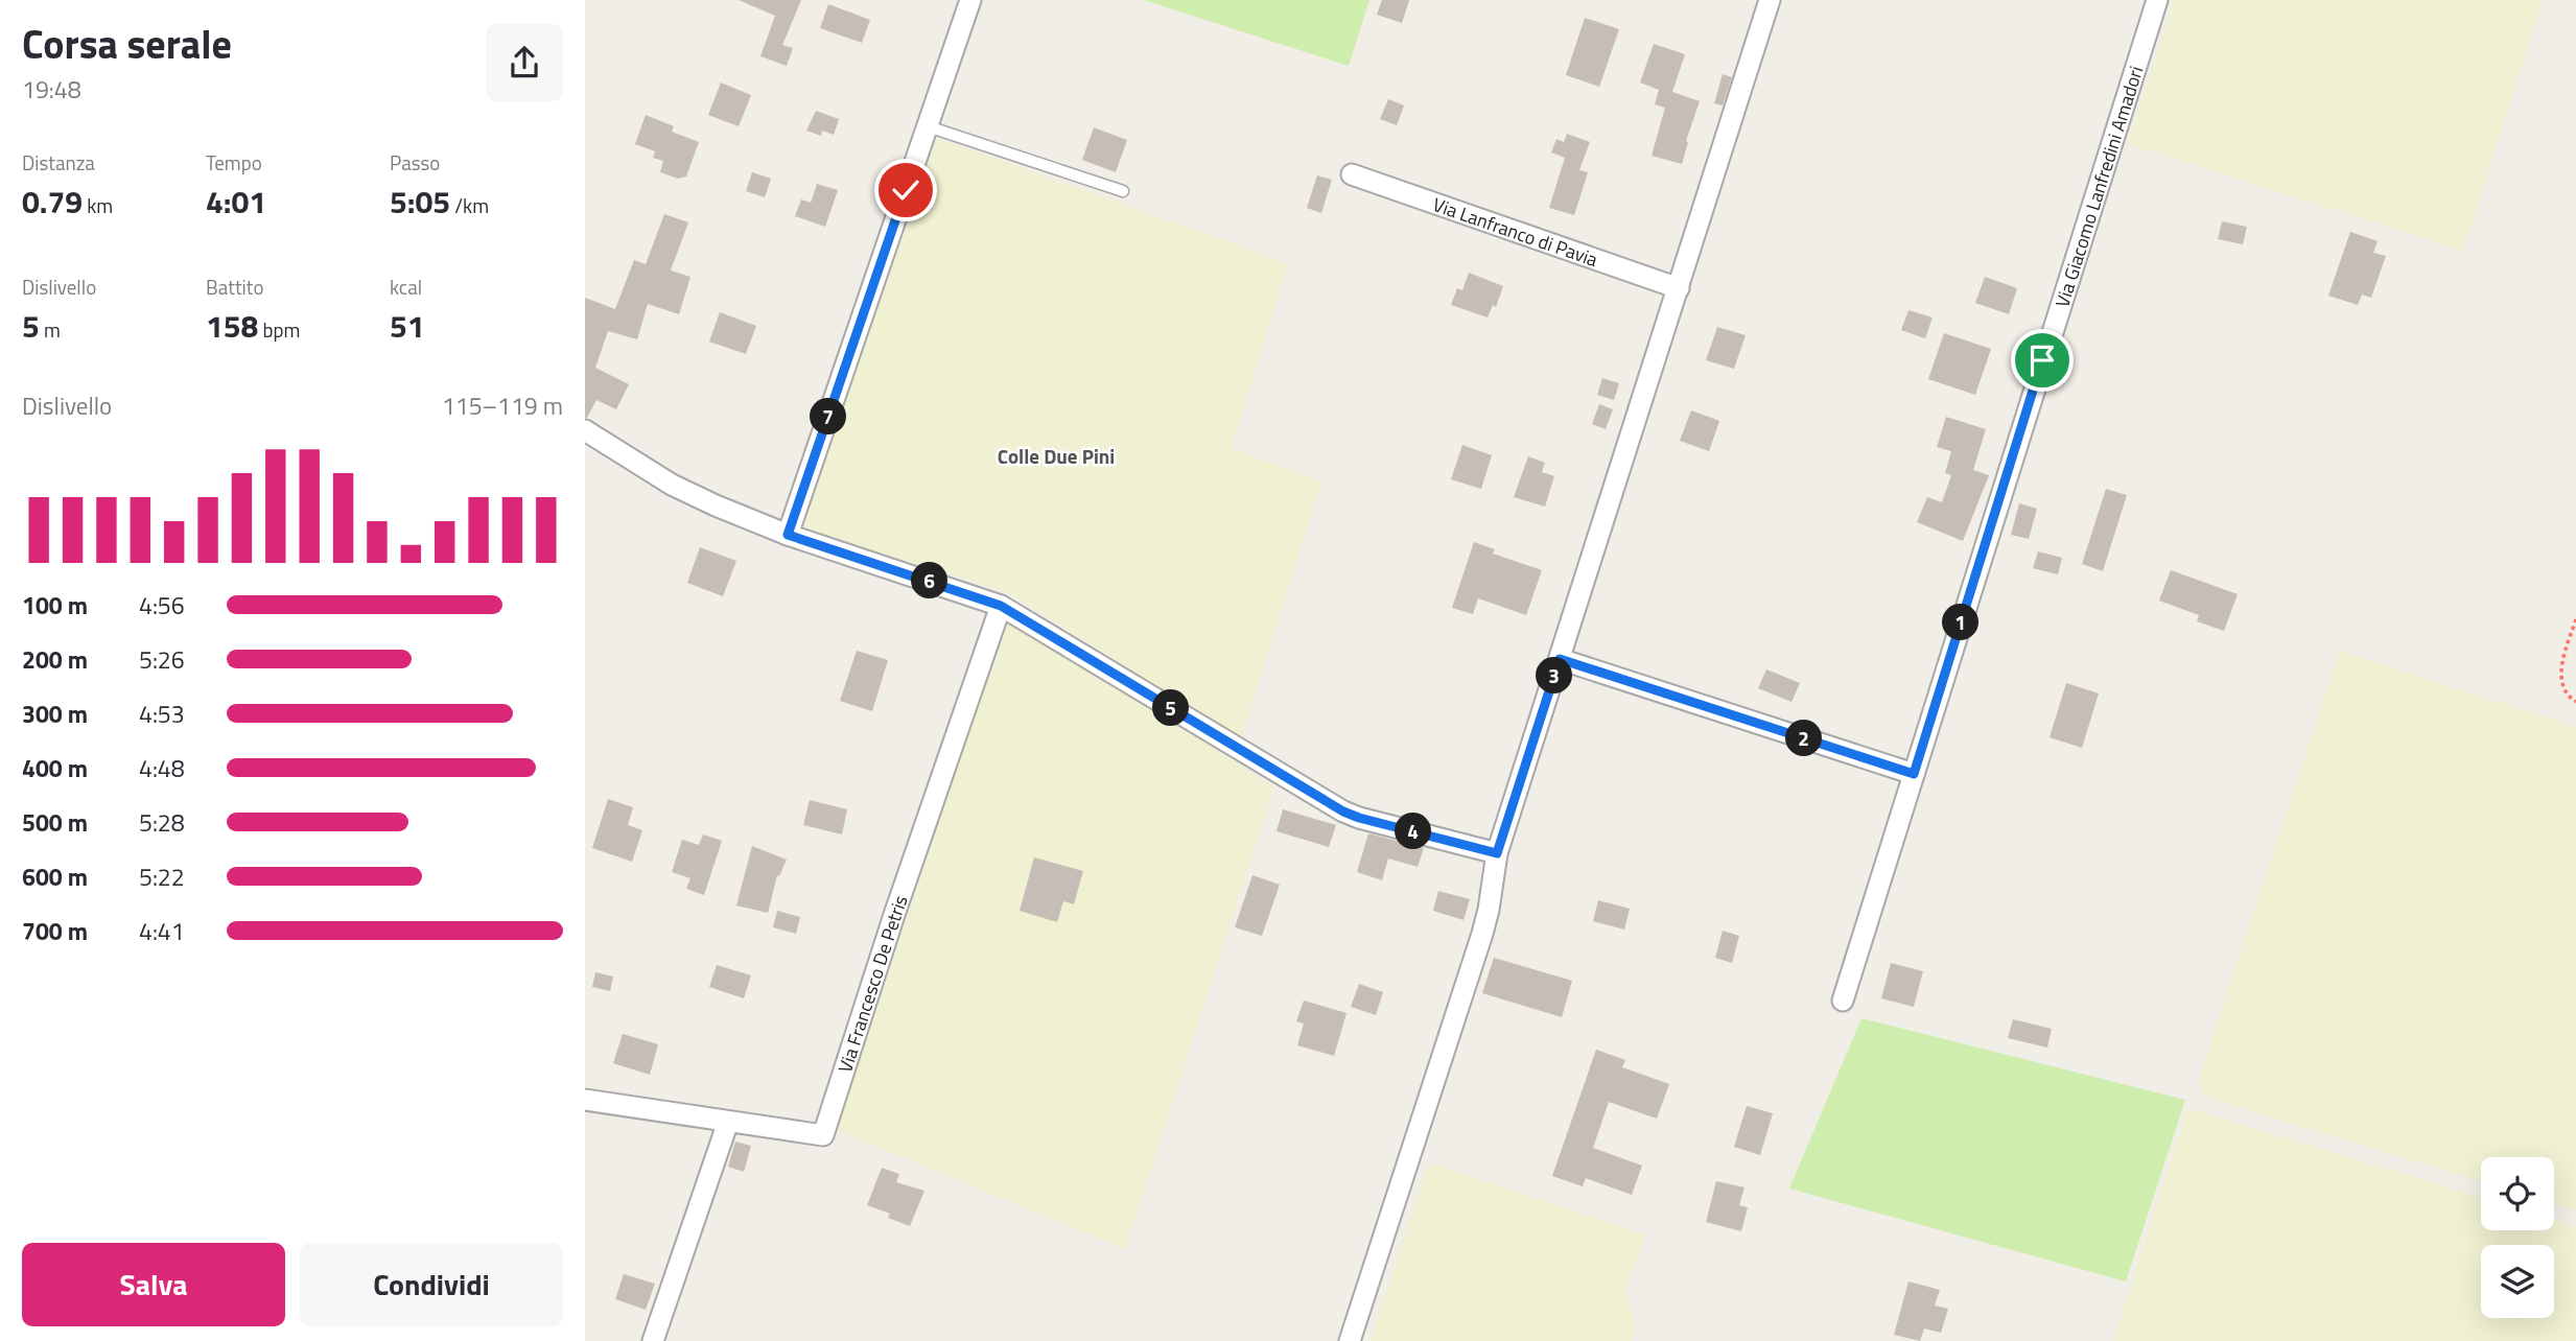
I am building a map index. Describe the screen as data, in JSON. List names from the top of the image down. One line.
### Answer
{"streets":{"street":["Via Giacomo Lanfredini Amadori","Via Lanfranco di Pavia","Via Francesco De Petris"]},"districts":["Colle Due Pini"],"page":{"heading":["Corsa serale","19:48"],"stats":[["Distanza","0.79 km"],["Tempo","4:01"],["Passo","5:05 /km"],["Dislivello","5 m"],["Battito","158 bpm"],["kcal","51"]],"chart":["Dislivello","115–119 m"],"pins":["7","6","1","3","5","2","4"],"list":[{"name":"100 m","note":"4:56"},{"name":"200 m","note":"5:26"},{"name":"300 m","note":"4:53"},{"name":"400 m","note":"4:48"},{"name":"500 m","note":"5:28"},{"name":"600 m","note":"5:22"},{"name":"700 m","note":"4:41"}],"buttons":["Salva","Condividi"]}}
